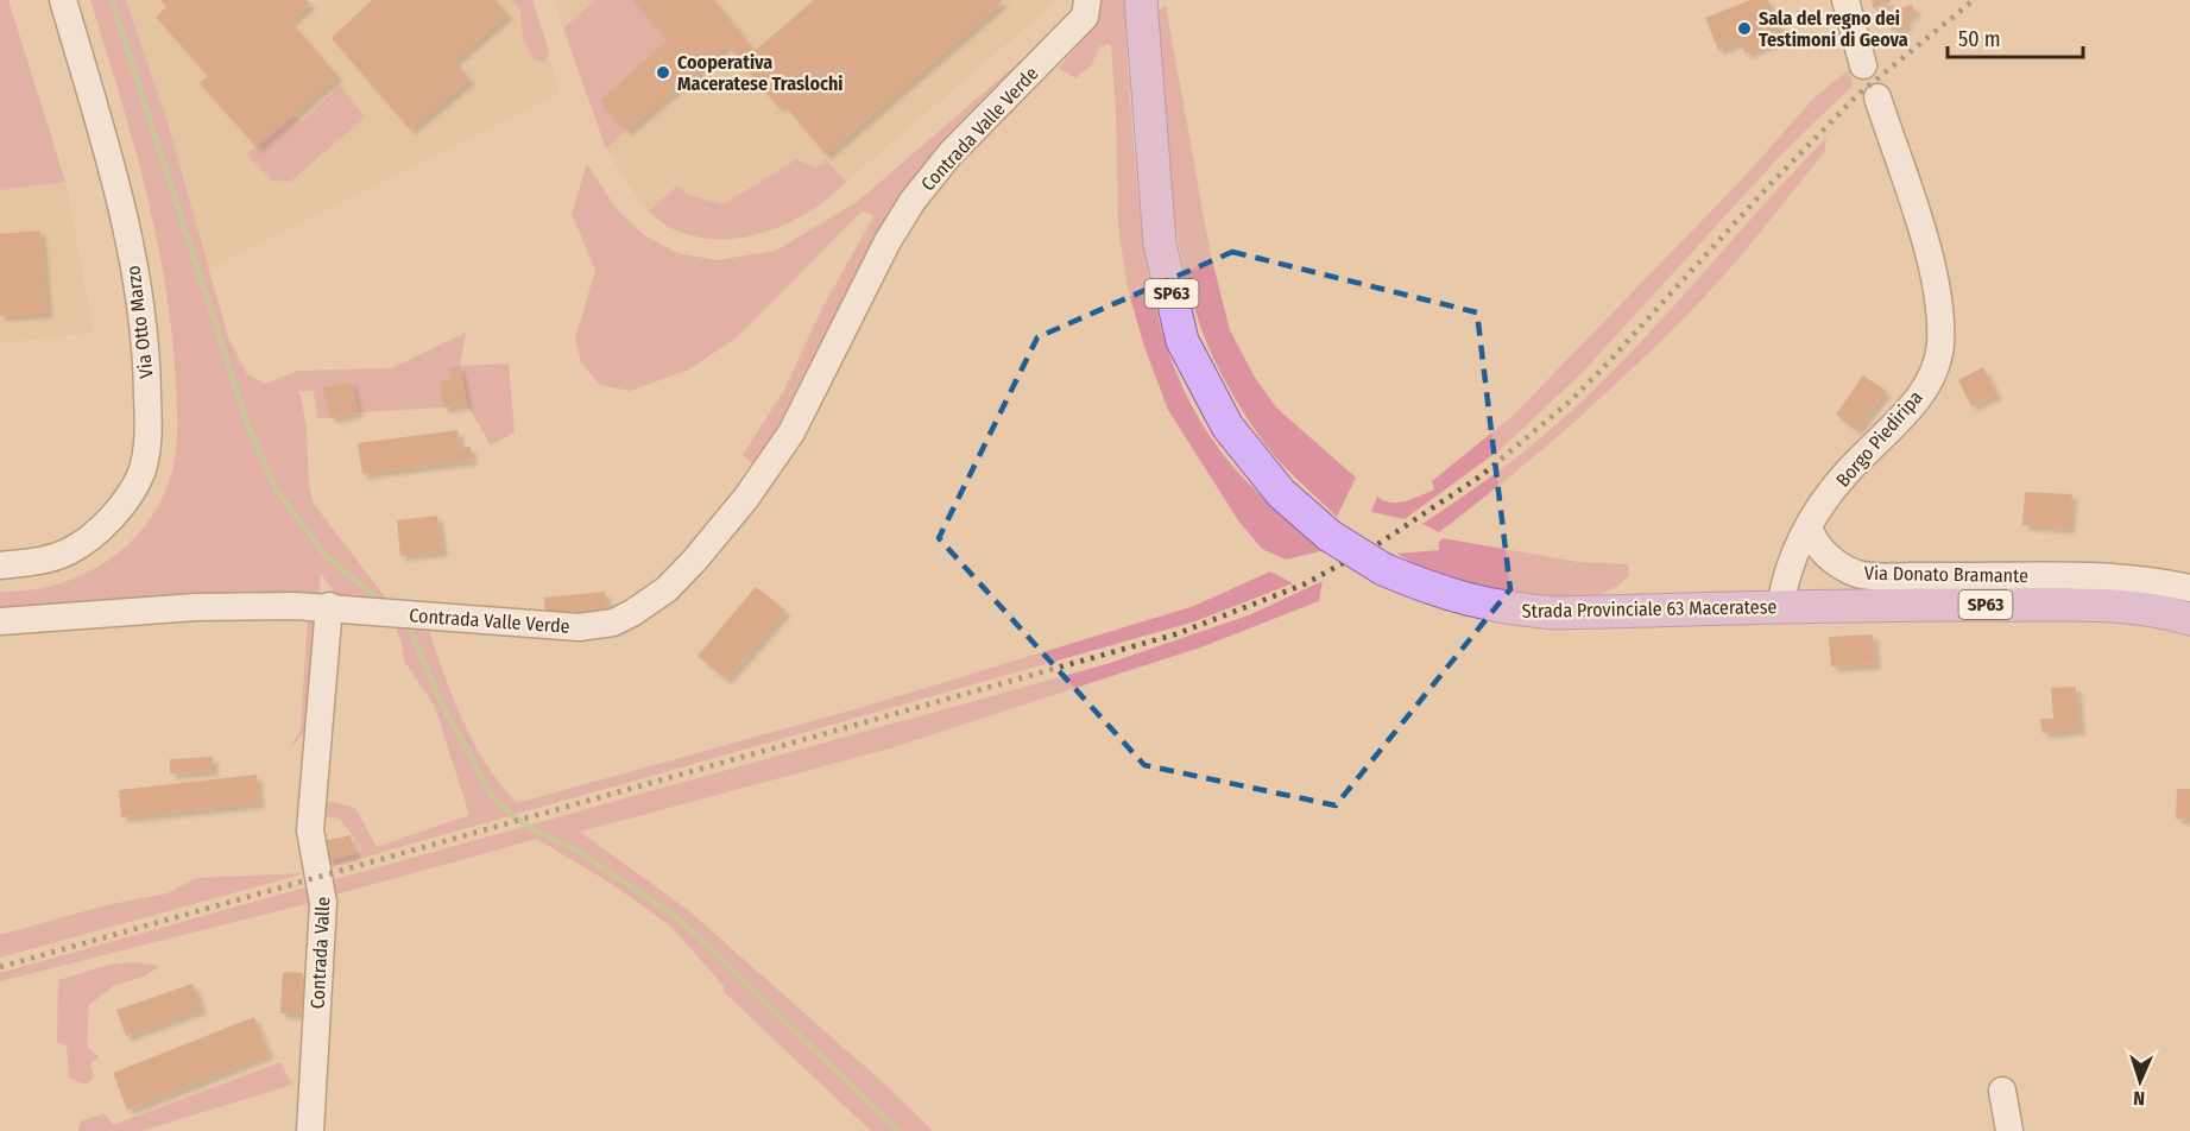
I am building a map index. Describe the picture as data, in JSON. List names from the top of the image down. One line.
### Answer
{"streets":{"main road":["SP63","Strada Provinciale 63 Maceratese"],"street":["Contrada Valle Verde","Via Otto Marzo","Borgo Piediripa","Via Donato Bramante","Contrada Valle"]},"crossings":[["Contrada Valle Verde","Contrada Valle"],["Borgo Piediripa","Via Donato Bramante"],["Borgo Piediripa","Strada Provinciale 63 Maceratese"]],"places":["Sala del regno dei Testimoni di Geova","Cooperativa Maceratese Traslochi"],"scale_bar":"50 m","north":"bottom"}
